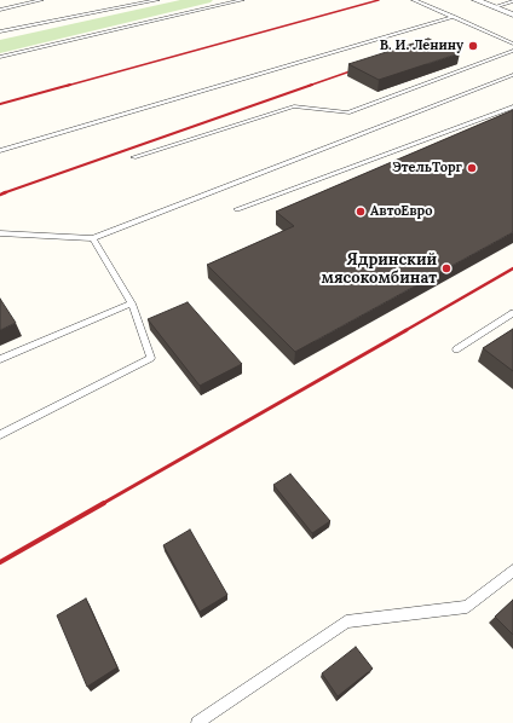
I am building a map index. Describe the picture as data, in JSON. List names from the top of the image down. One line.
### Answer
{"places":["В. И. Ленину","ЭтельТорг","АвтоЕвро","Ядринский мясокомбинат"]}
